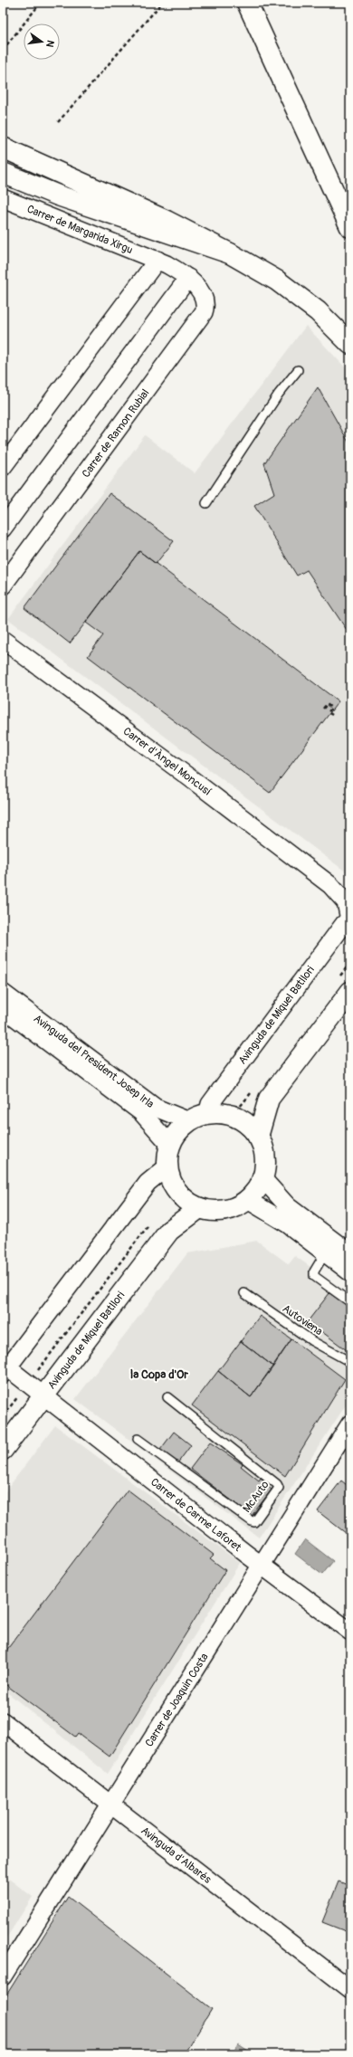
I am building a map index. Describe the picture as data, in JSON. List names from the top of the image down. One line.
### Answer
{"streets":{"main road":["Avinguda de Miquel Batllori"],"street":["Carrer de Margarida Xirgu","Carrer de Ramon Rubial","Carrer d'Àngel Moncusí","Avinguda del President Josep Irla","Carrer de Carme Laforet","Carrer de Joaquin Costa","Avinguda d'Albarés"],"lane":["Autoviena","McAuto"]},"crossings":[["Carrer de Margarida Xirgu","Carrer de Ramon Rubial"],["Carrer d'Àngel Moncusí","Avinguda de Miquel Batllori"],["Avinguda de Miquel Batllori","Avinguda del President Josep Irla"],["Avinguda de Miquel Batllori","Carrer de Carme Laforet"],["Carrer de Carme Laforet","Carrer de Joaquin Costa"],["Carrer de Joaquin Costa","Avinguda d'Albarés"]],"districts":["la Copa d'Or"],"north":"right"}
